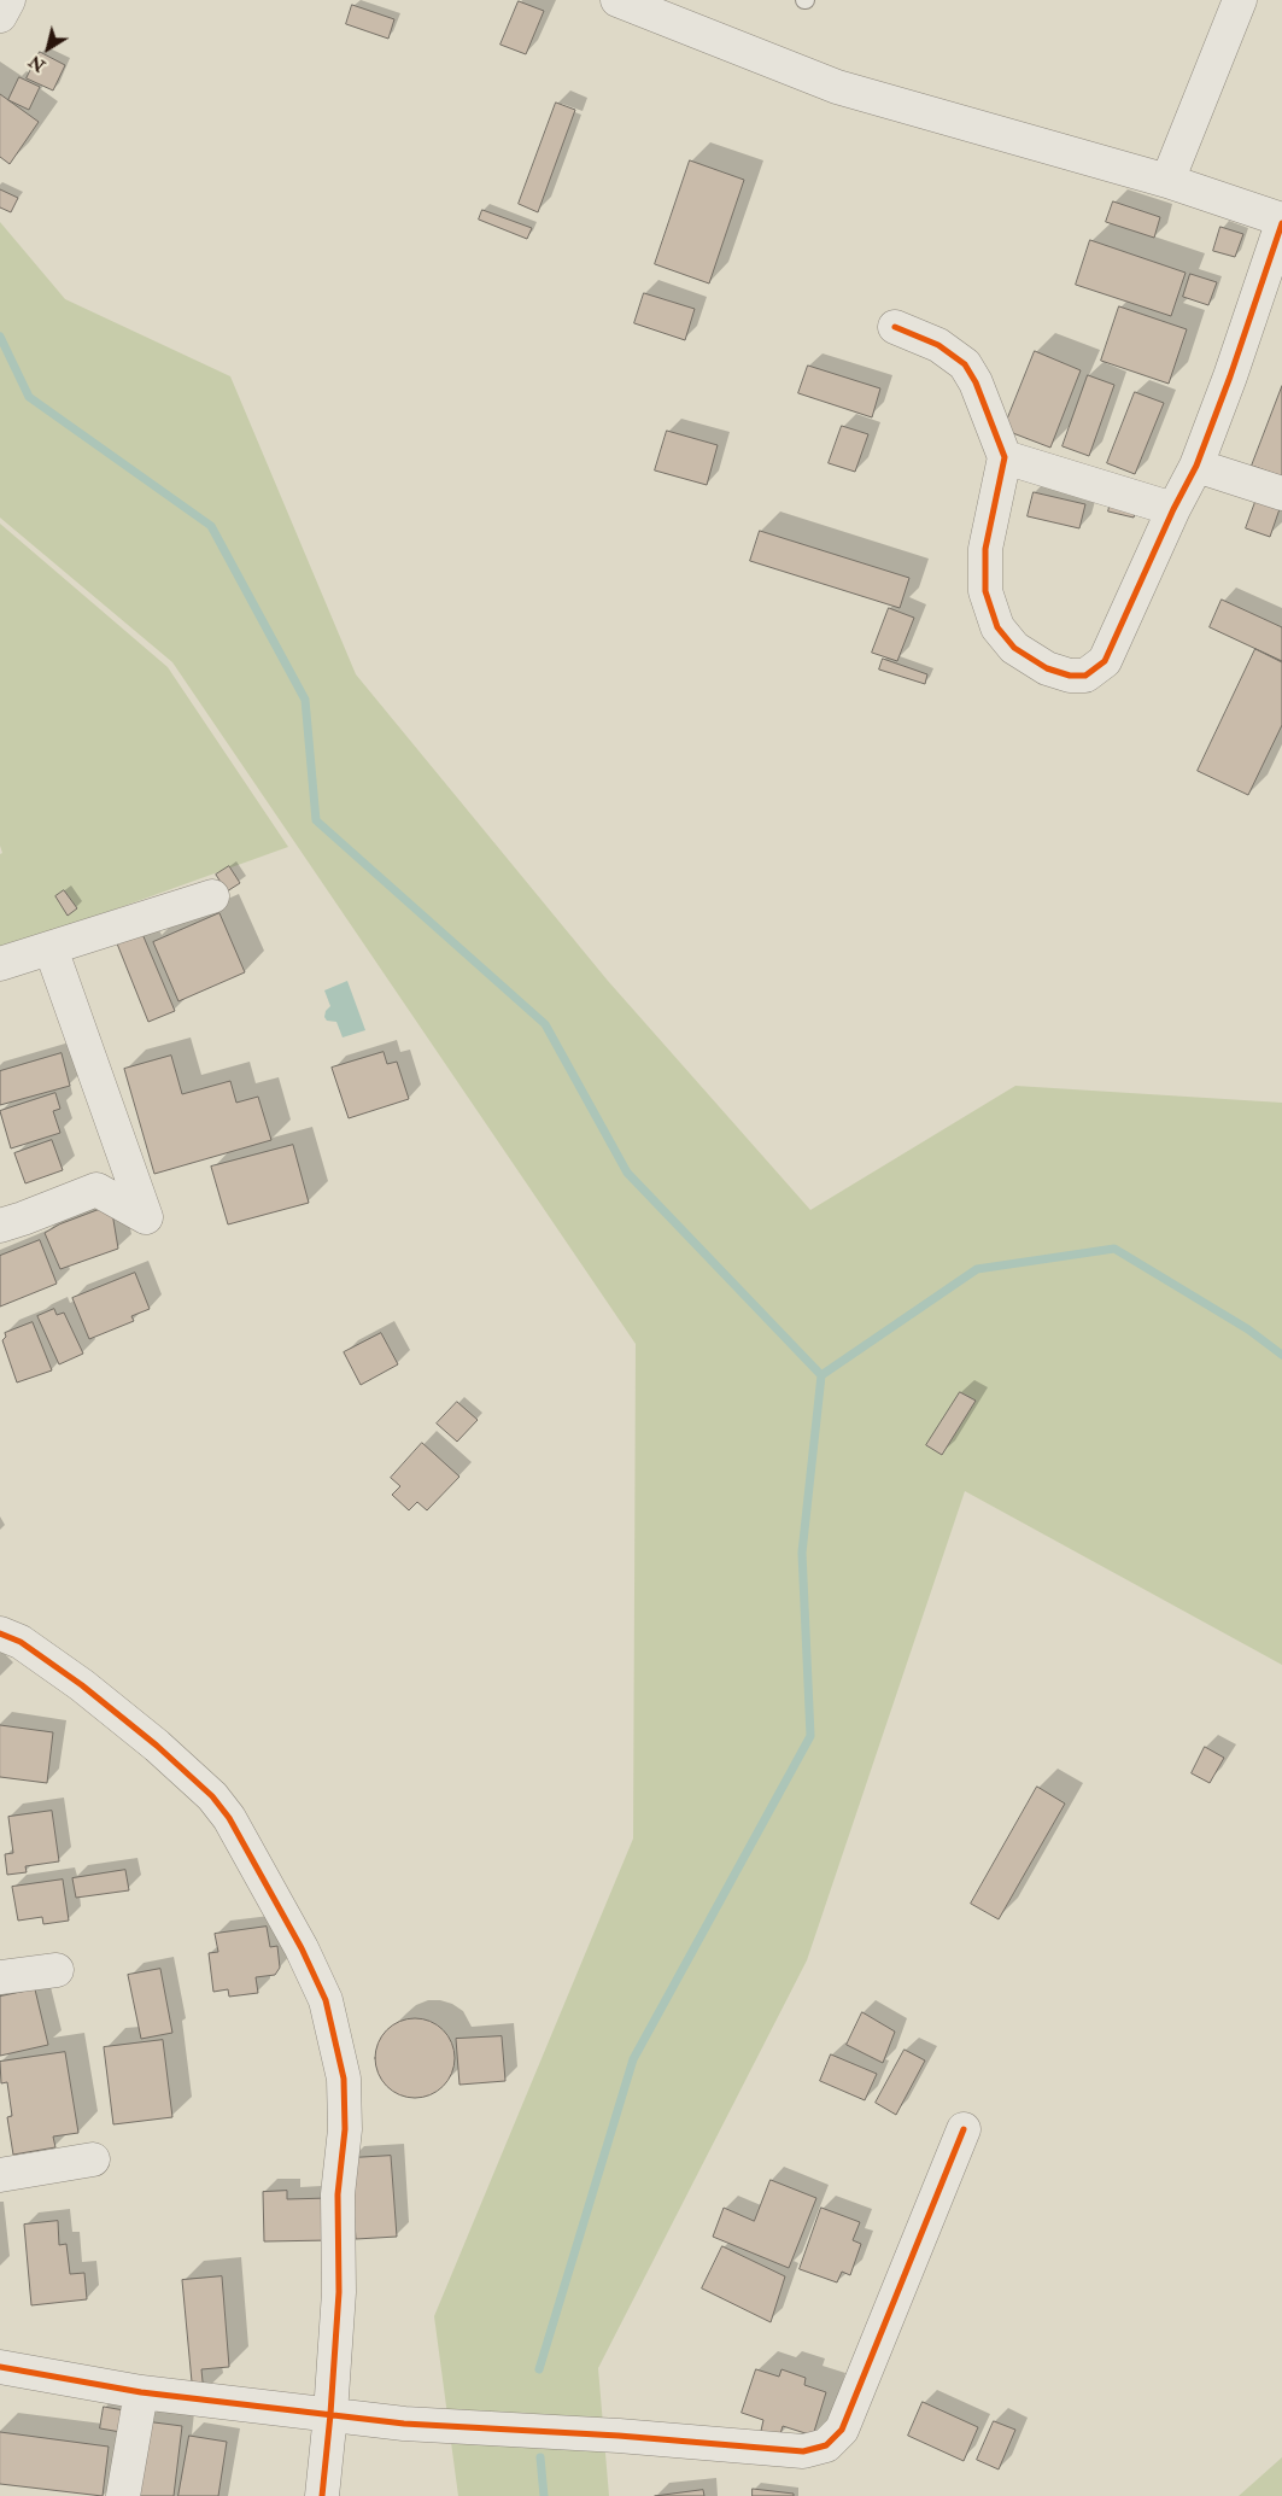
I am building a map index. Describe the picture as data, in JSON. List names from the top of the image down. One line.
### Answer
{"north":"bottom left"}
